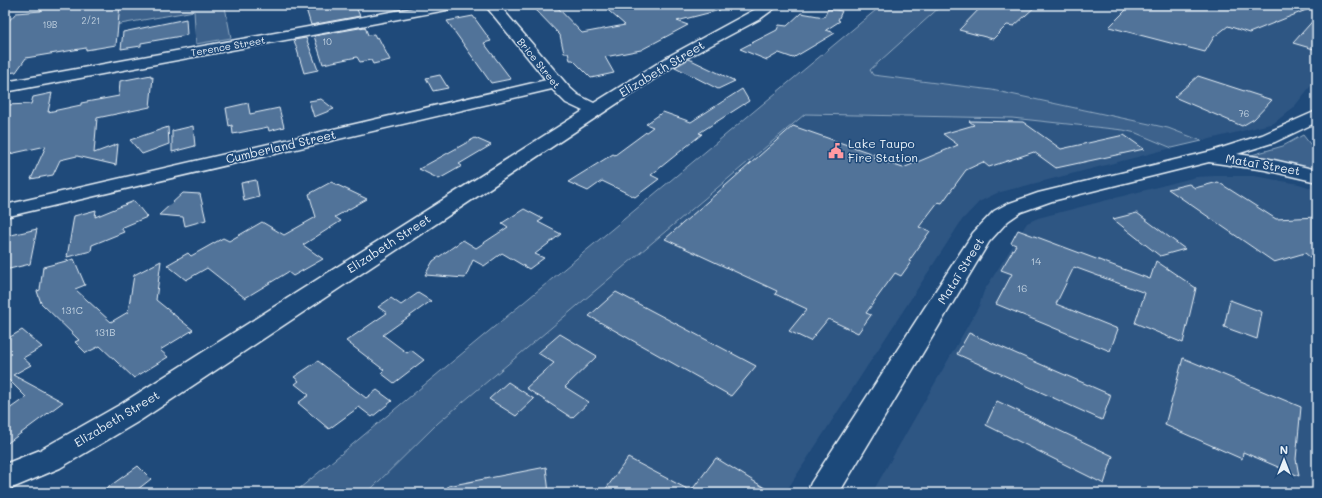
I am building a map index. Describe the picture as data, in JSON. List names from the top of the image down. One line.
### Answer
{"streets":{"street":["Terence Street","Brice Street","Elizabeth Street","Cumberland Street","Mataī Street"]},"crossings":[["Brice Street","Elizabeth Street"],["Brice Street","Cumberland Street"]],"places":{"public building":["Lake Taupo Fire Station"]},"house_numbers":["2/21","19B","10","76","14","16","131C","131B"],"north":"top"}
